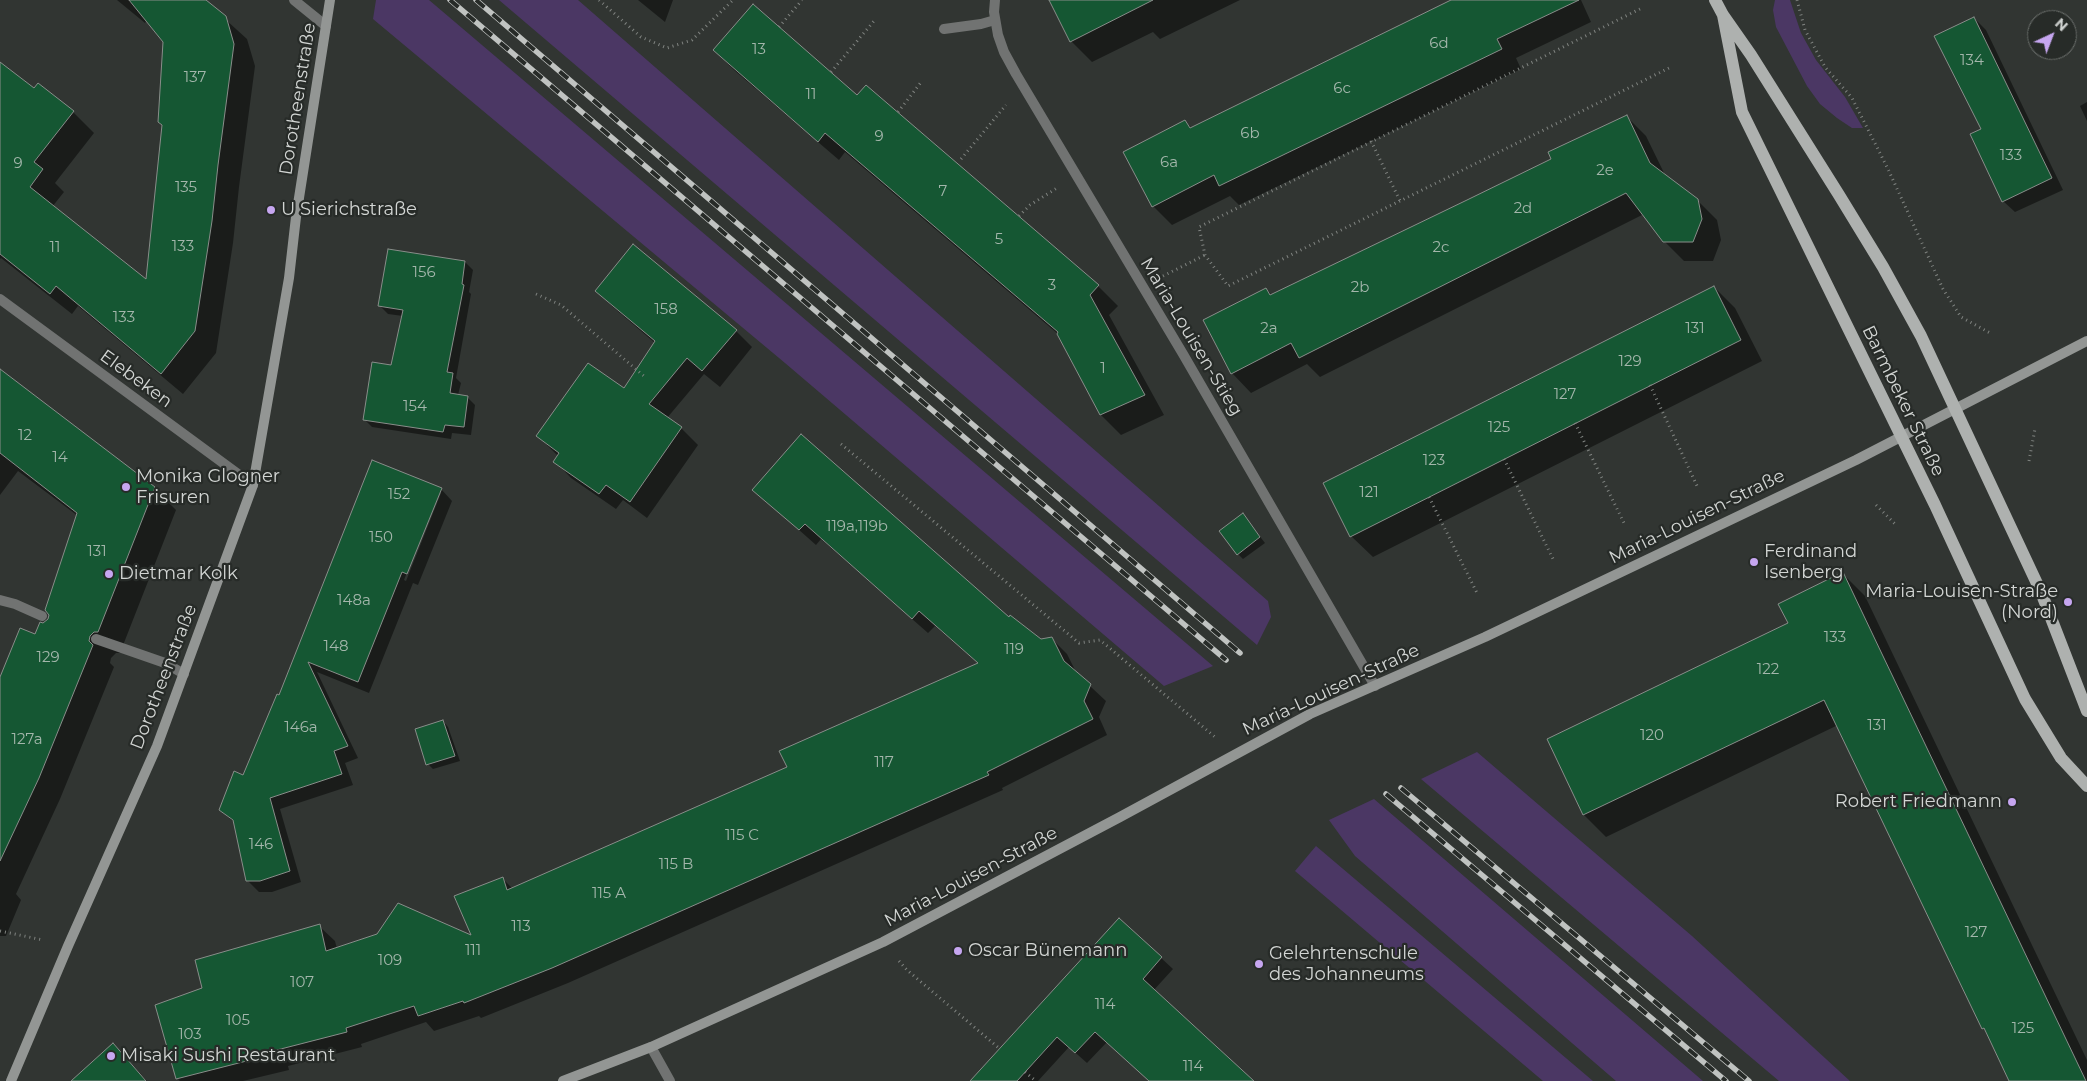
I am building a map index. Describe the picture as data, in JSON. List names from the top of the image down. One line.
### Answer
{"streets":{"main road":["Dorotheenstraße","Barmbeker Straße","Maria-Louisen-Straße"],"street":["Maria-Louisen-Stieg","Elebeken"]},"crossings":[["Dorotheenstraße","Elebeken"],["Maria-Louisen-Stieg","Maria-Louisen-Straße"],["Barmbeker Straße","Maria-Louisen-Straße"]],"places":["U Sierichstraße","Monika Glogner Frisuren","Ferdinand Isenberg","Dietmar Kolk","Maria-Louisen-Straße (Nord)","Robert Friedmann","Oscar Bünemann","Gelehrtenschule des Johanneums","Misaki Sushi Restaurant"],"house_numbers":["6d","13","134","137","6c","11","6b","9","133","6a","9","2e","135","7","2d","5","133","11","2c","156","3","2b","158","133","2a","131","129","1","127","154","125","12","14","123","121","152","119a,119b","150","131","148a","133","148","119","129","122","131","146a","120","127a","117","115 C","146","115 B","115 A","113","127","111","109","107","114","105","125","103","114"],"north":"top right"}
